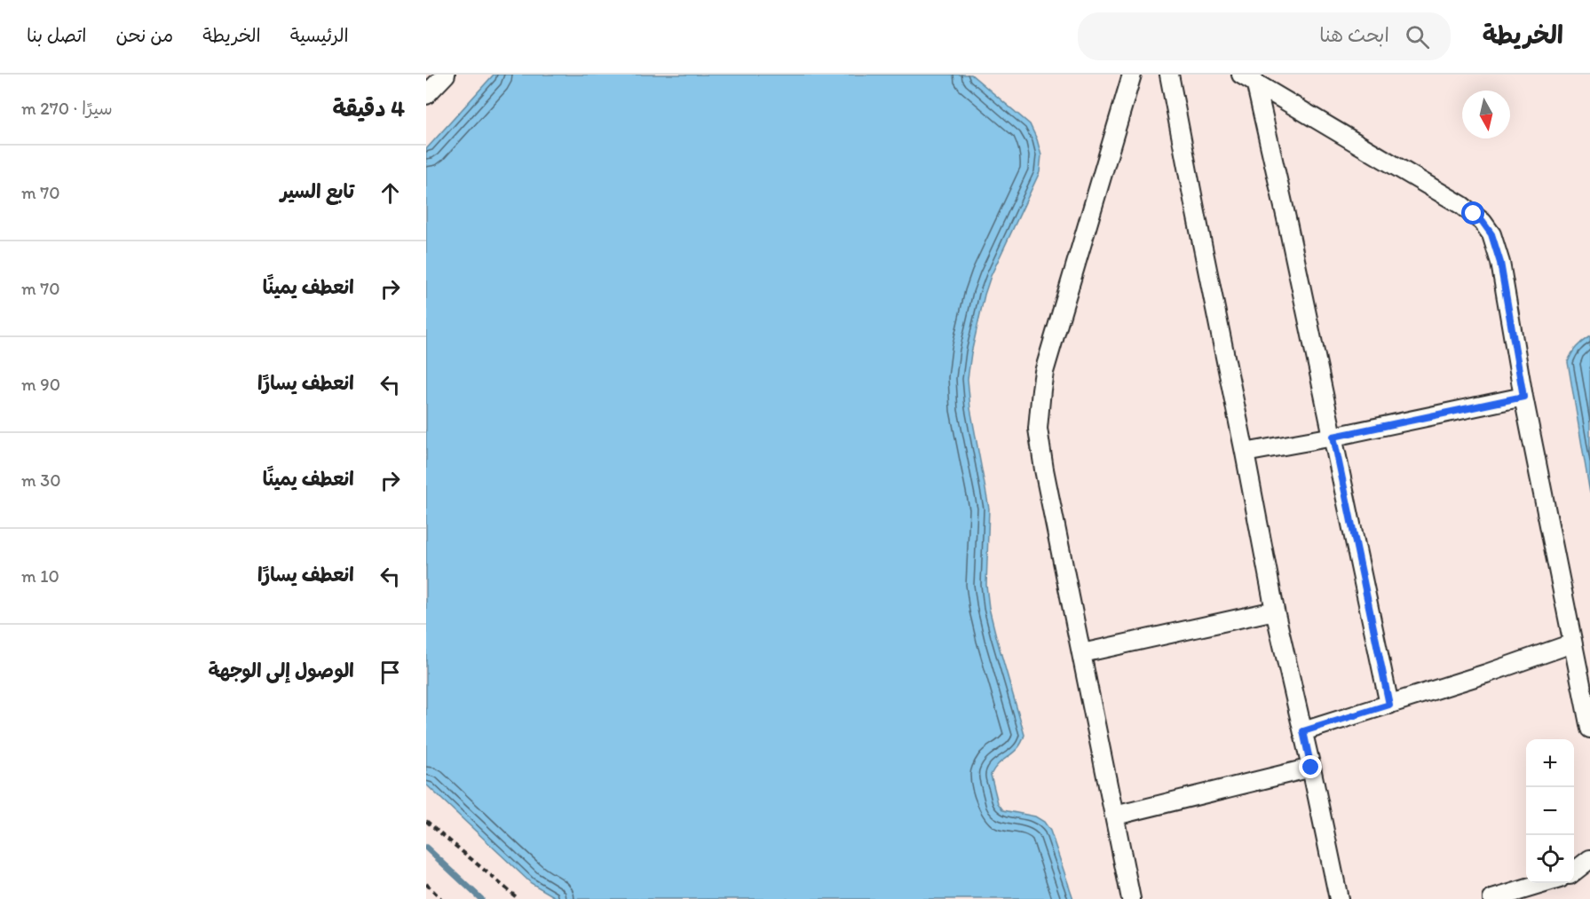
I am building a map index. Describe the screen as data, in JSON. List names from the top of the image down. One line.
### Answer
{"north":"bottom","page":{"header":"الخريطة","search":"ابحث هنا","nav":["الرئيسية","الخريطة","من نحن","اتصل بنا"],"heading":["4 دقيقة","سيرًا · 270 m"],"list":[["تابع السير","70 m"],["انعطف يمينًا","70 m"],["انعطف يسارًا","90 m"],["انعطف يمينًا","30 m"],["انعطف يسارًا","10 m"],"الوصول إلى الوجهة"],"map_buttons":["+","−"]}}
